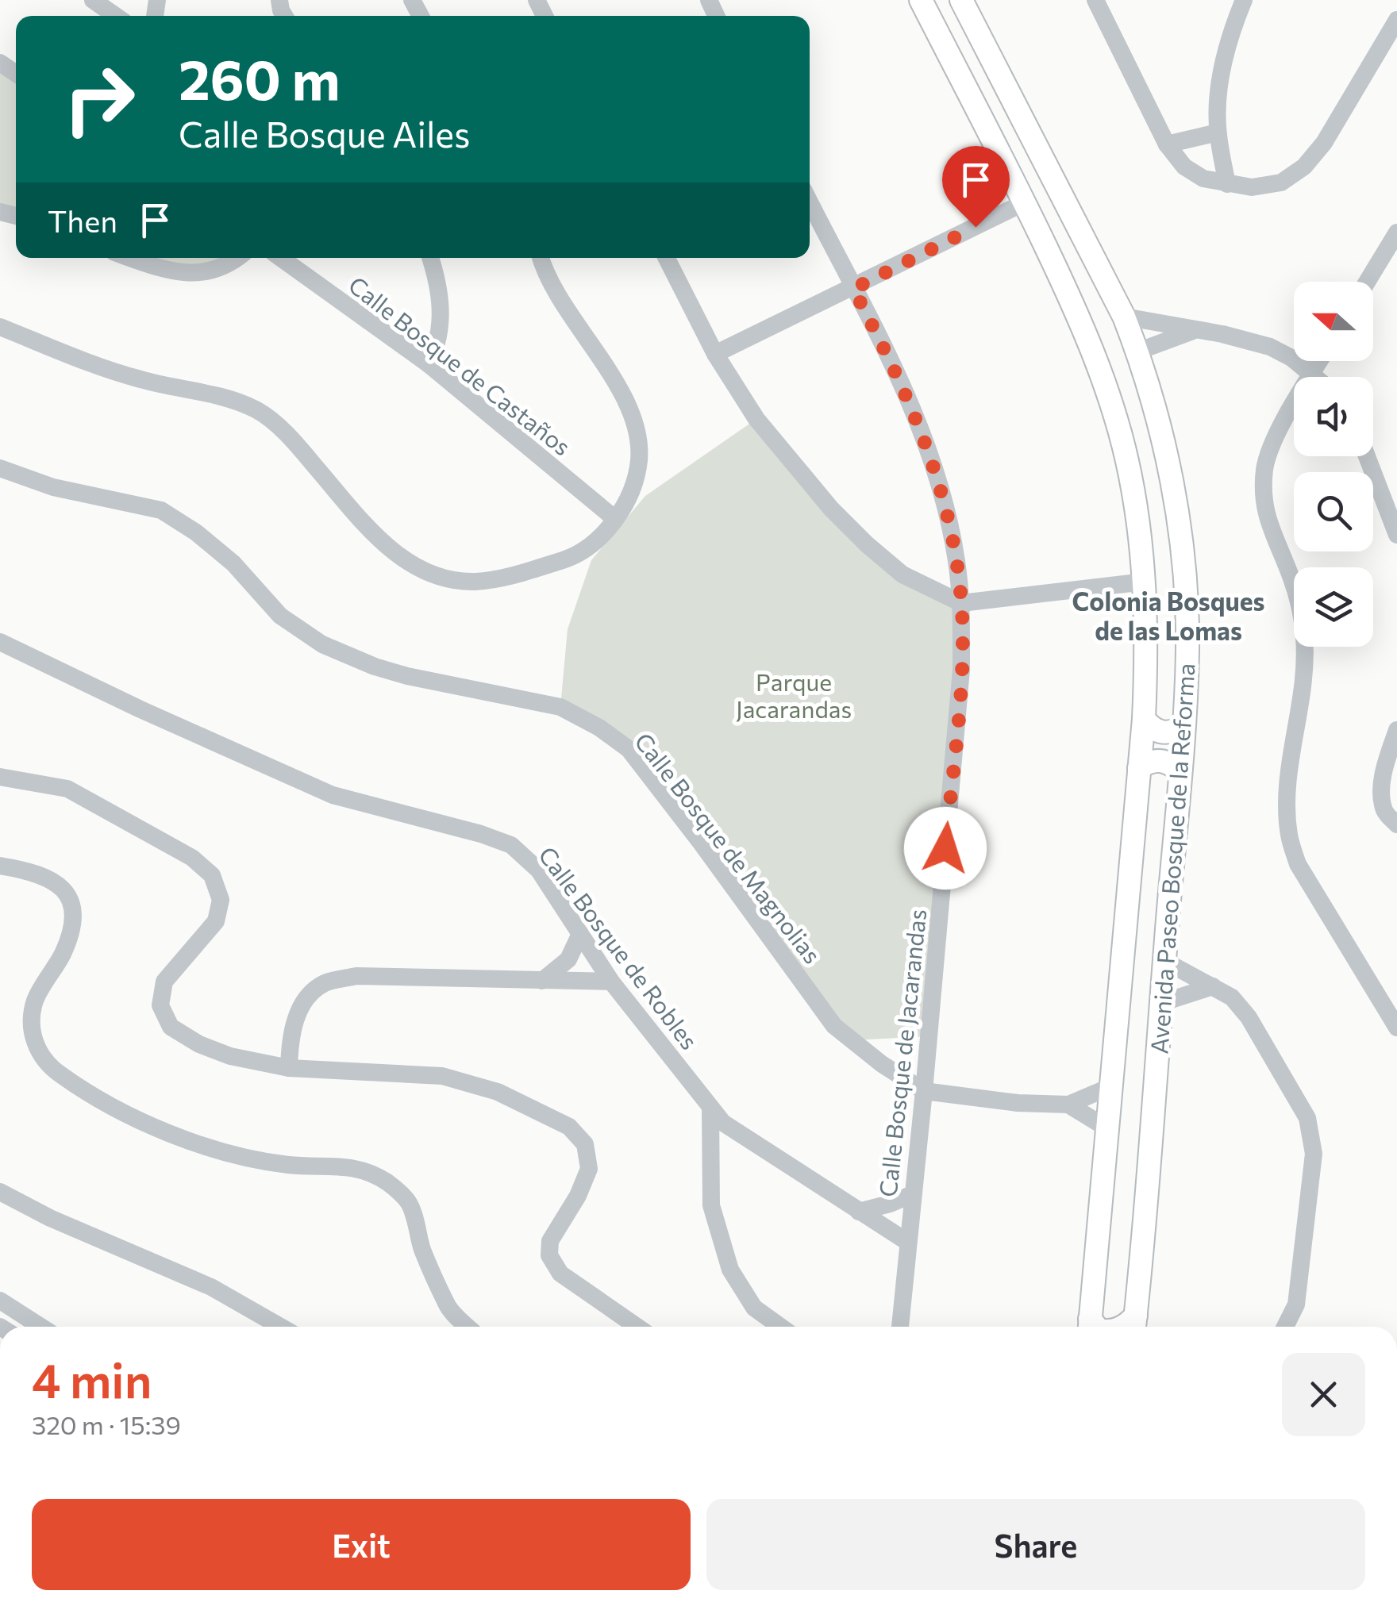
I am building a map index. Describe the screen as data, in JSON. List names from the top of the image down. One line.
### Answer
{"streets":{"main road":["Avenida Paseo Bosque de la Reforma"],"street":["Calle Bosque de Castaños","Calle Bosque de Magnolias","Calle Bosque de Robles","Calle Bosque de Jacarandas"]},"crossings":[["Calle Bosque de Magnolias","Avenida Paseo Bosque de la Reforma"],["Calle Bosque de Magnolias","Calle Bosque de Jacarandas"],["Calle Bosque de Robles","Calle Bosque de Jacarandas"]],"districts":["Colonia Bosques de las Lomas"],"parks":["Parque Jacarandas"],"north":"left","page":{"turn":["260 m","Calle Bosque Ailes"],"then":"Then","heading":["4 min","320 m · 15:39"],"buttons":["Exit","Share"]}}
